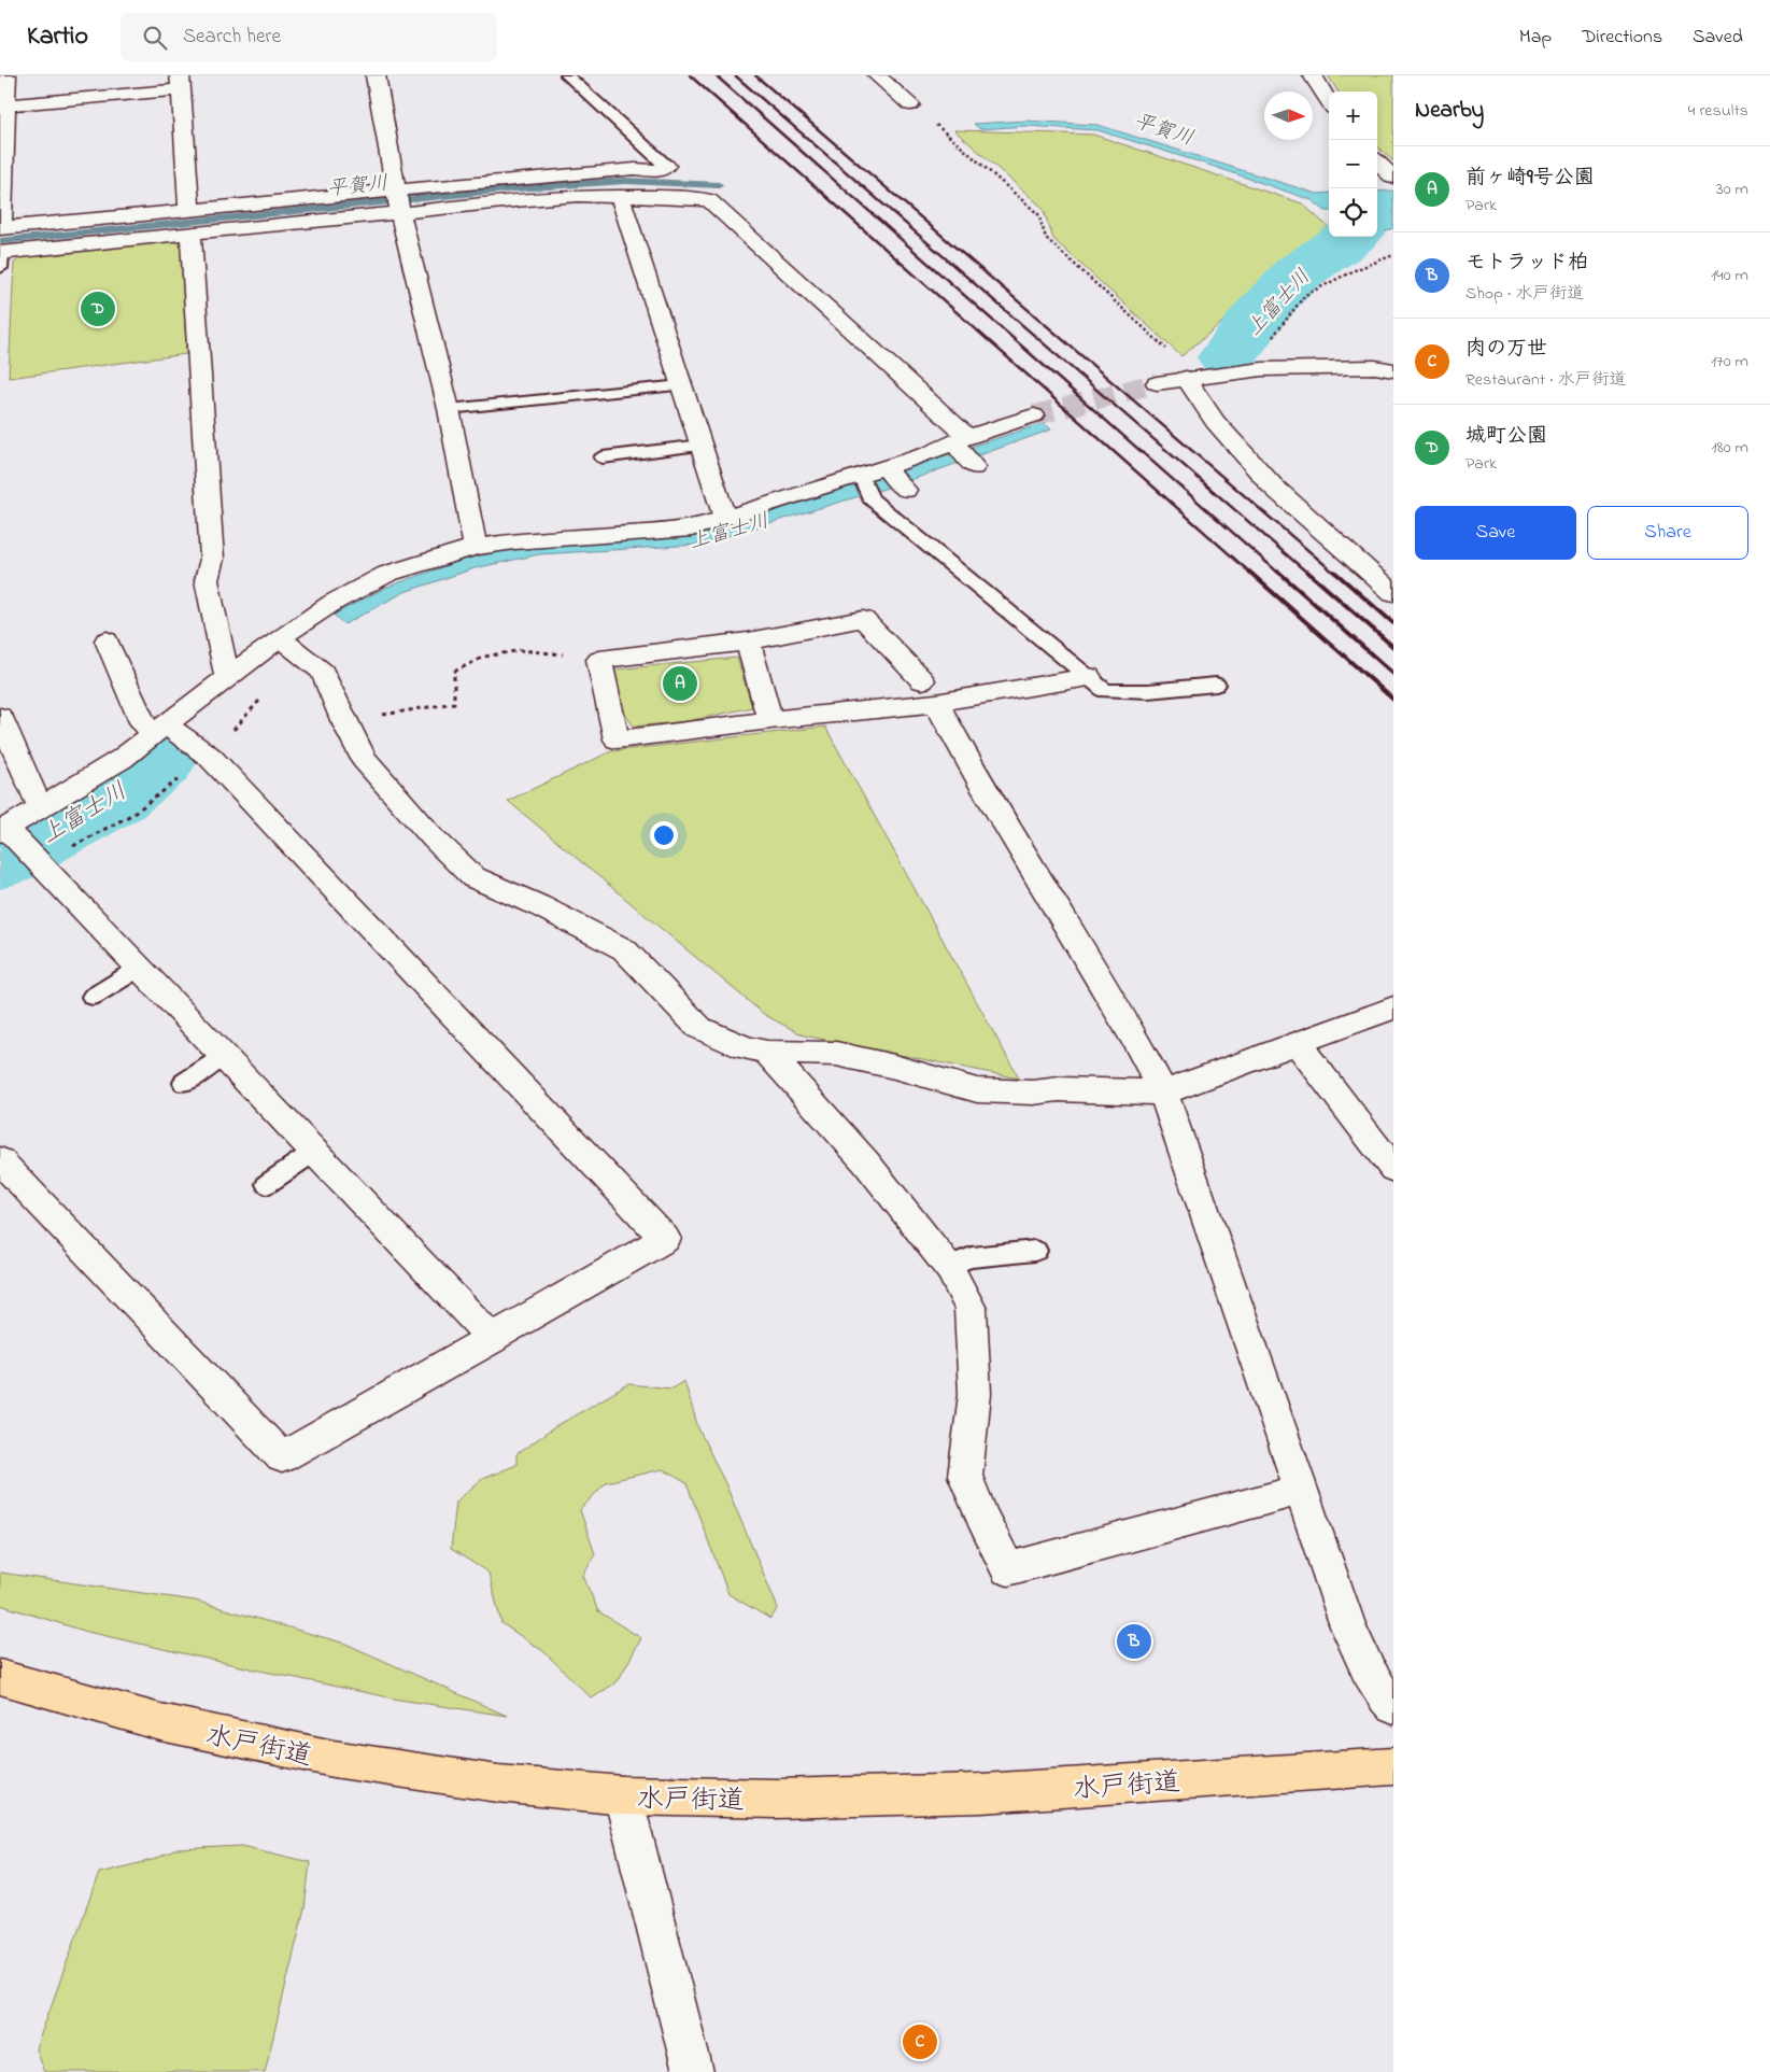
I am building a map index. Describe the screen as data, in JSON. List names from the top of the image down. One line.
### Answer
{"streets":{"highway":["水戸街道"]},"water":["平賀川","上富士川"],"north":"right","page":{"header":"Kartio","search":"Search here","nav":["Map","Directions","Saved"],"heading":["Nearby","4 results"],"map_buttons":["+","−"],"list":[{"mark":"A","name":"前ヶ崎9号公園","note":"Park","value":"30 m"},{"mark":"B","name":"モトラッド柏","note":"Shop · 水戸街道","value":"140 m"},{"mark":"C","name":"肉の万世","note":"Restaurant · 水戸街道","value":"170 m"},{"mark":"D","name":"城町公園","note":"Park","value":"180 m"}],"pins":["D","A","B","C"],"buttons":["Save","Share"]}}
